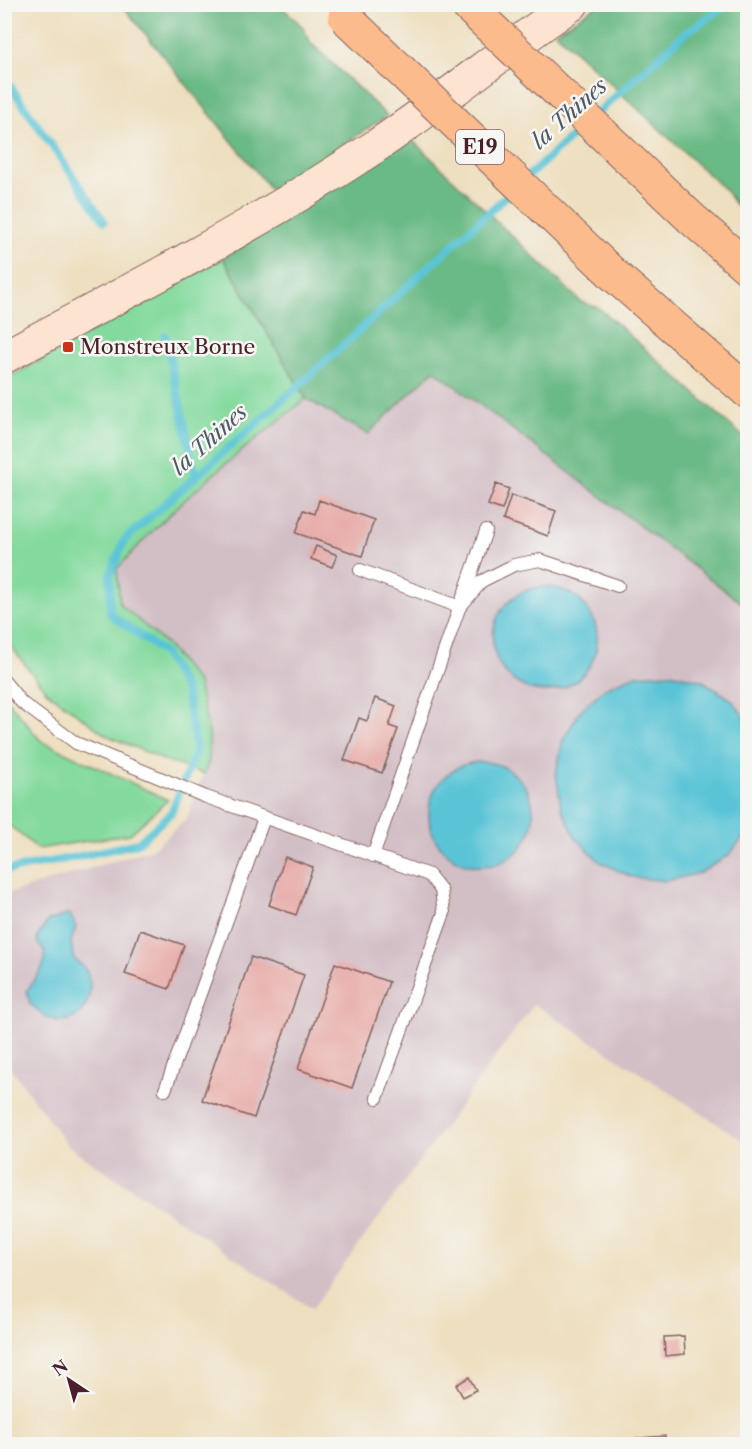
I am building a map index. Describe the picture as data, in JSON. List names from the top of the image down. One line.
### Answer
{"streets":{"highway":["E19"]},"water":["la Thines"],"places":{"transit":["Monstreux Borne"]},"north":"top left"}
